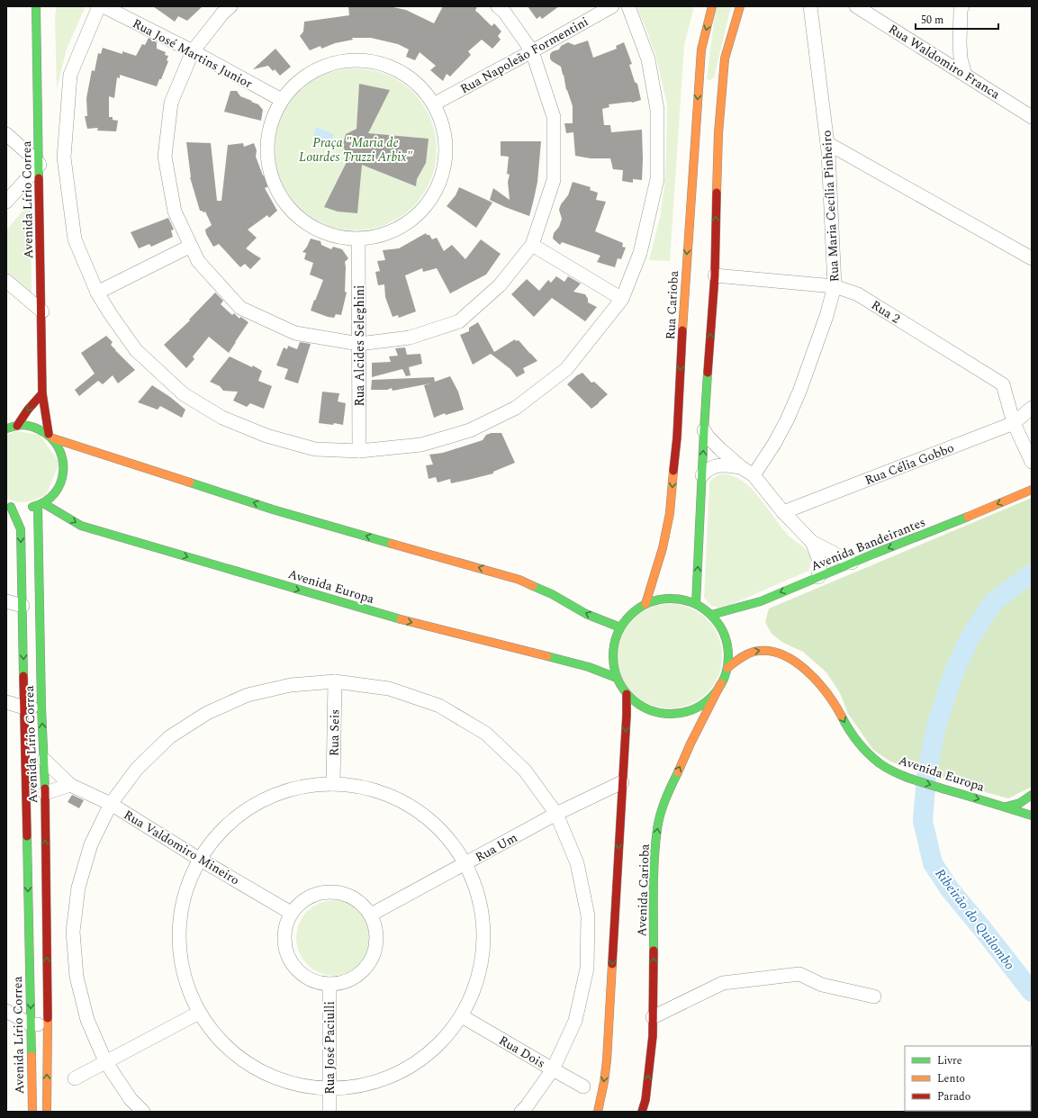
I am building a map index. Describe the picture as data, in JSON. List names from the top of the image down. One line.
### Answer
{"streets":{"main road":["Avenida Lírio Correa","Rua Carioba","Avenida Bandeirantes","Avenida Europa","Avenida Carioba"],"street":["Rua José Martins Junior","Rua Napoleão Formentini","Rua Waldomiro Franca","Rua Maria Cecília Pinheiro","Rua 2","Rua Alcides Seleghini","Rua Célia Gobbo","Rua Seis","Rua Valdomiro Mineiro","Rua Um","Rua José Paciulli","Rua Dois"]},"crossings":[["Avenida Lírio Correa","Avenida Europa"],["Avenida Lírio Correa","Rua Valdomiro Mineiro"],["Rua Maria Cecília Pinheiro","Rua 2"],["Rua Carioba","Avenida Bandeirantes"],["Rua Carioba","Avenida Europa"],["Rua Carioba","Avenida Carioba"],["Rua 2","Rua Célia Gobbo"],["Avenida Bandeirantes","Avenida Europa"],["Avenida Bandeirantes","Avenida Carioba"],["Avenida Europa","Avenida Carioba"],["Rua Valdomiro Mineiro","Rua Um"],["Rua Valdomiro Mineiro","Rua José Paciulli"],["Rua Um","Avenida Carioba"],["Rua Um","Rua José Paciulli"]],"one_way":["Avenida Bandeirantes"],"water":["Ribeirão do Quilombo"],"parks":["Praça \"Maria de Lourdes Truzzi Arbix\""],"legend":["Livre","Lento","Parado"],"scale_bar":"50 m"}
